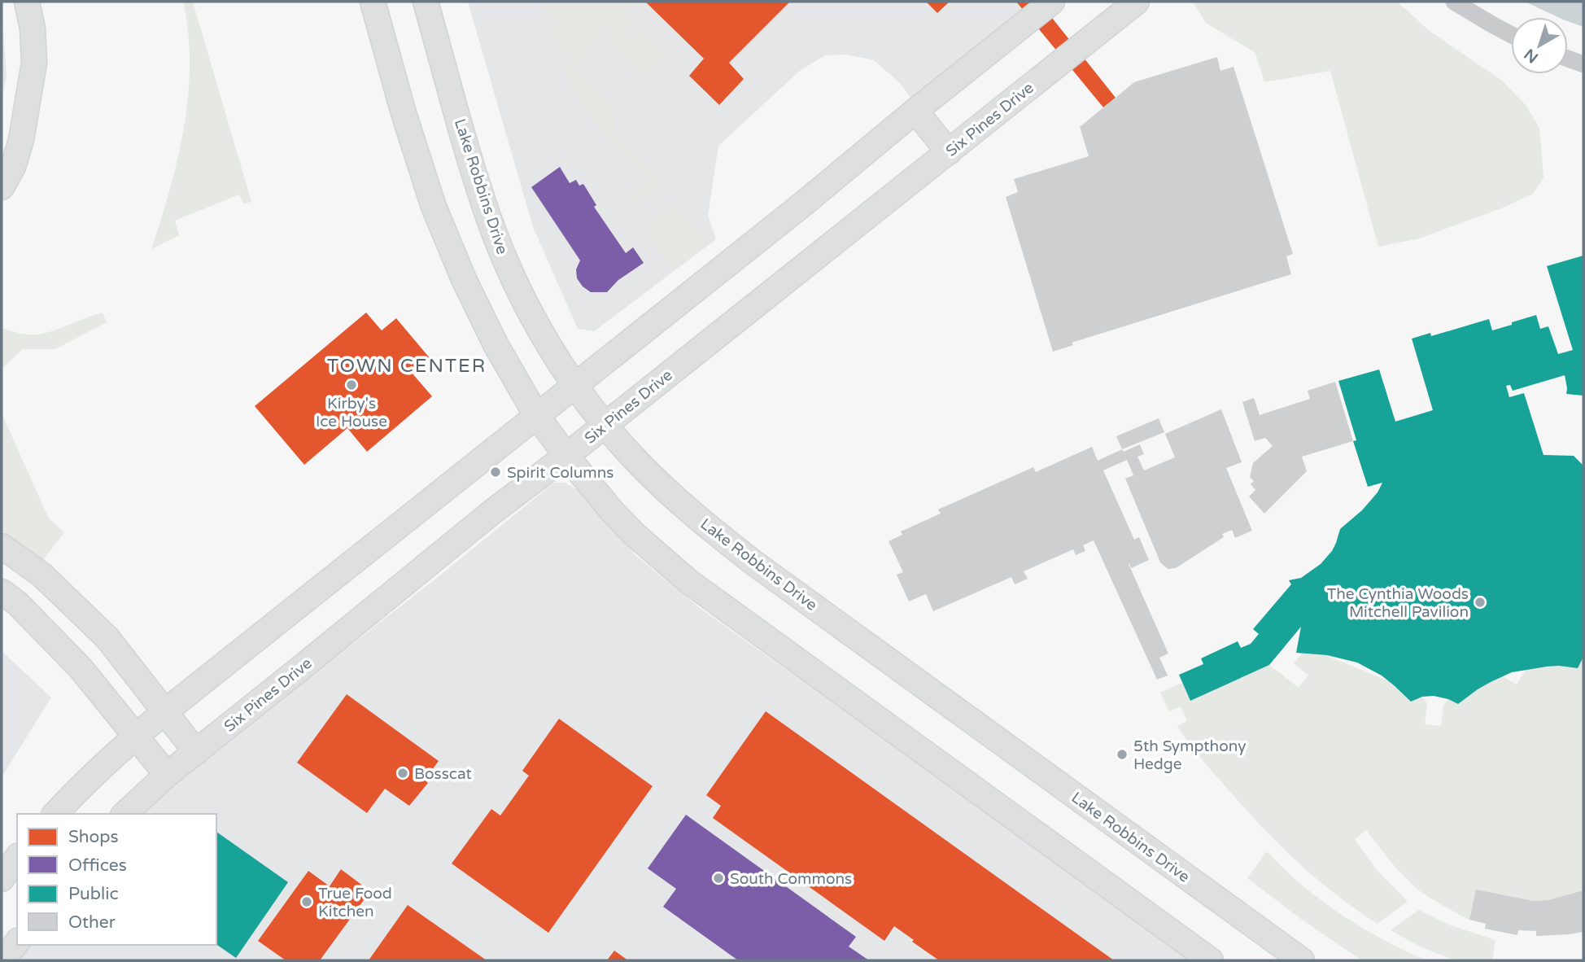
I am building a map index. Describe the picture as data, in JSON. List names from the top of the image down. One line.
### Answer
{"streets":{"street":["Six Pines Drive","Lake Robbins Drive"]},"crossings":[["Six Pines Drive","Lake Robbins Drive"]],"districts":["TOWN CENTER"],"places":["Kirby's Ice House","Spirit Columns","The Cynthia Woods Mitchell Pavilion","5th Sympthony Hedge","Bosscat","South Commons","True Food Kitchen"],"legend":["Shops","Offices","Public","Other"],"north":"bottom left"}
